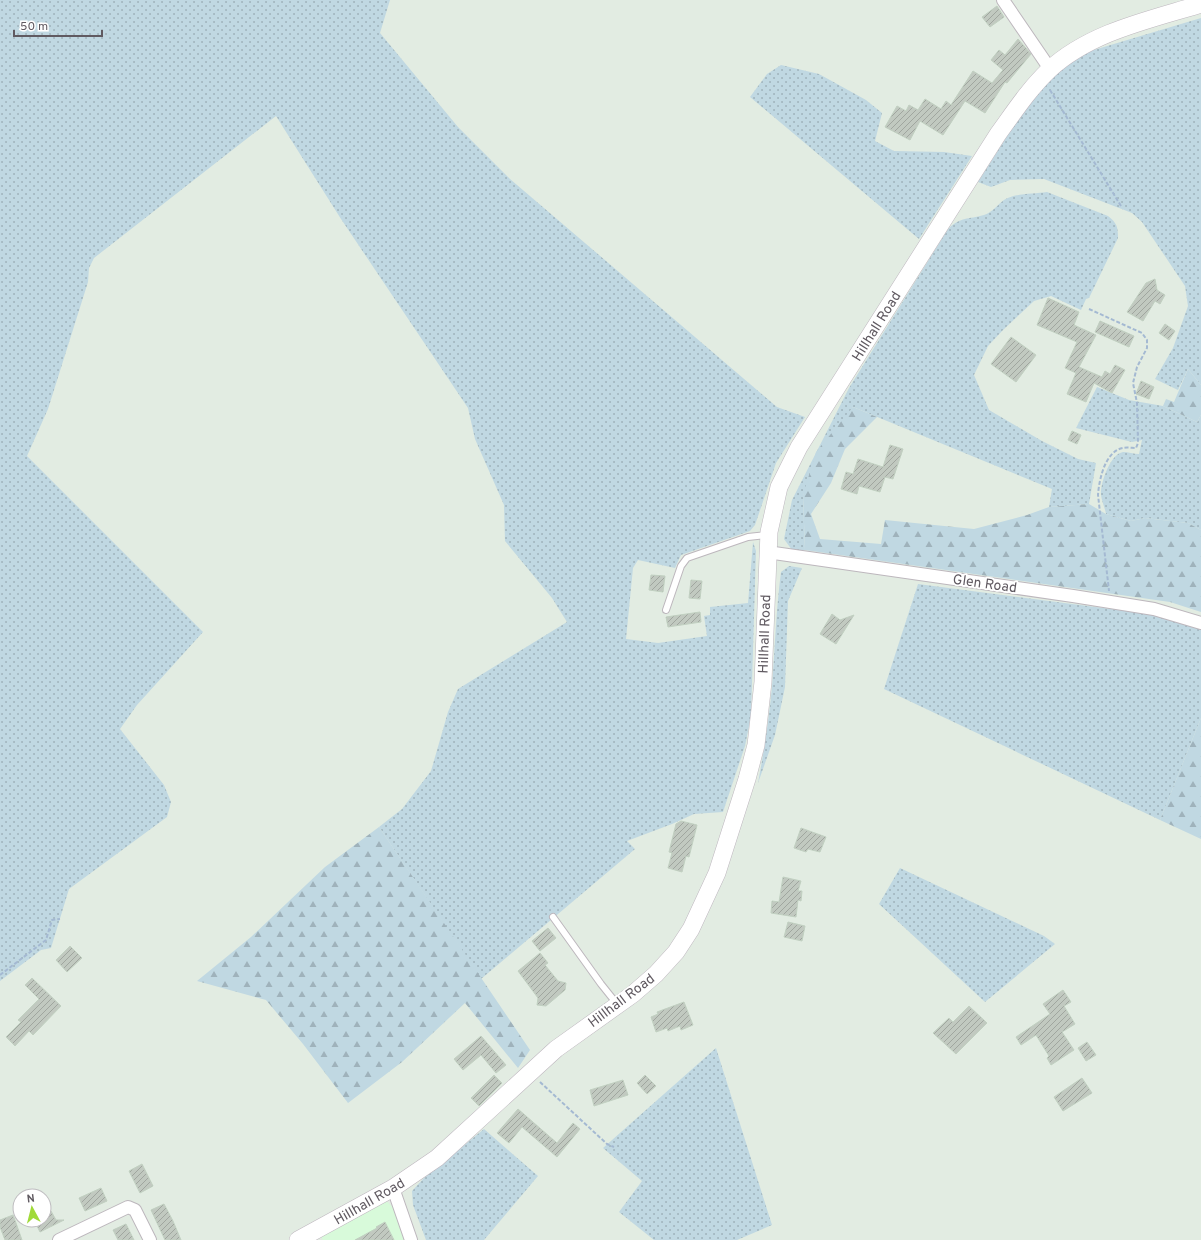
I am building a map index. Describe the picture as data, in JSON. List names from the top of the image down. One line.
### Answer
{"streets":{"main road":["Hillhall Road"],"street":["Glen Road"]},"crossings":[["Hillhall Road","Glen Road"]],"scale_bar":"50 m","north":"top"}
